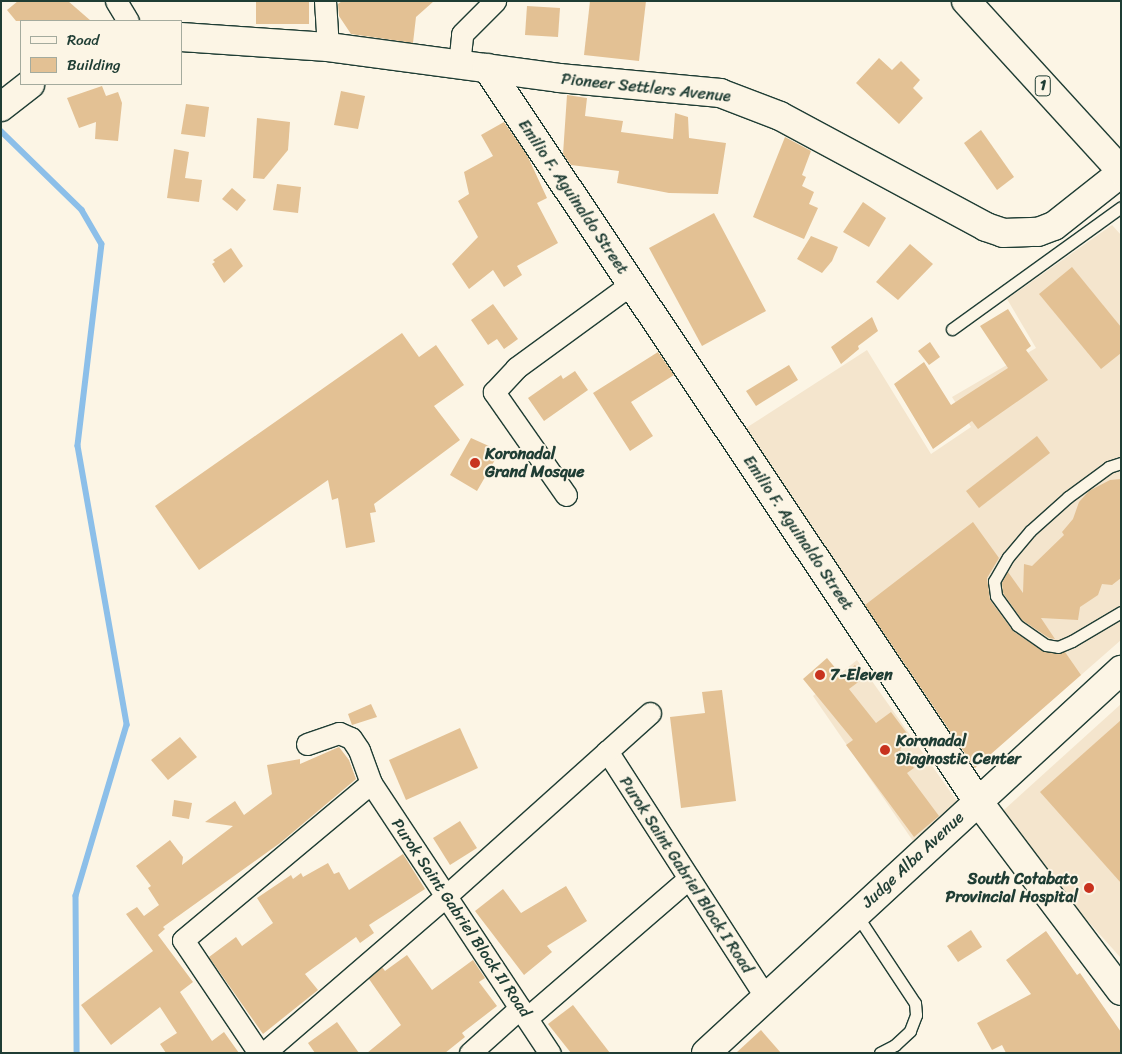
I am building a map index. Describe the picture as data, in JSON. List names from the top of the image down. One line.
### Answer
{"streets":{"main road":["1","Pioneer Settlers Avenue","Emilio F. Aguinaldo Street","Judge Alba Avenue"],"street":["Purok Saint Gabriel Block I Road","Purok Saint Gabriel Block II Road"]},"crossings":[["1","Pioneer Settlers Avenue"],["Pioneer Settlers Avenue","Emilio F. Aguinaldo Street"],["Emilio F. Aguinaldo Street","Judge Alba Avenue"],["Judge Alba Avenue","Purok Saint Gabriel Block I Road"]],"places":["Koronadal Grand Mosque","7-Eleven","Koronadal Diagnostic Center","South Cotabato Provincial Hospital"],"legend":["Road","Building"]}
